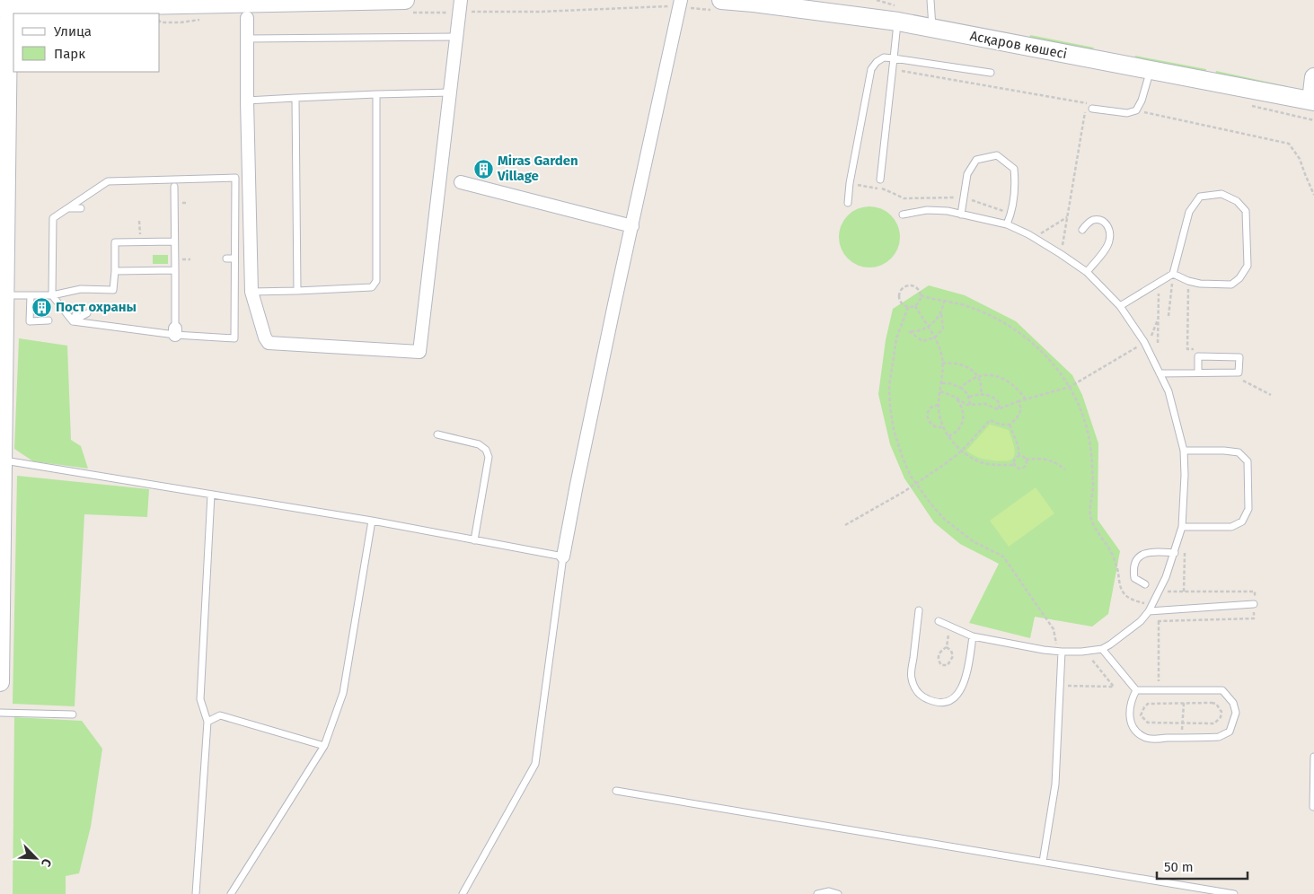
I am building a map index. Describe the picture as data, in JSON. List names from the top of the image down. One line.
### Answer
{"streets":{"street":["Асқаров көшесі"]},"places":{"building":["Miras Garden Village","Пост охраны"]},"legend":["Улица","Парк"],"scale_bar":"50 m","north":"bottom right"}
